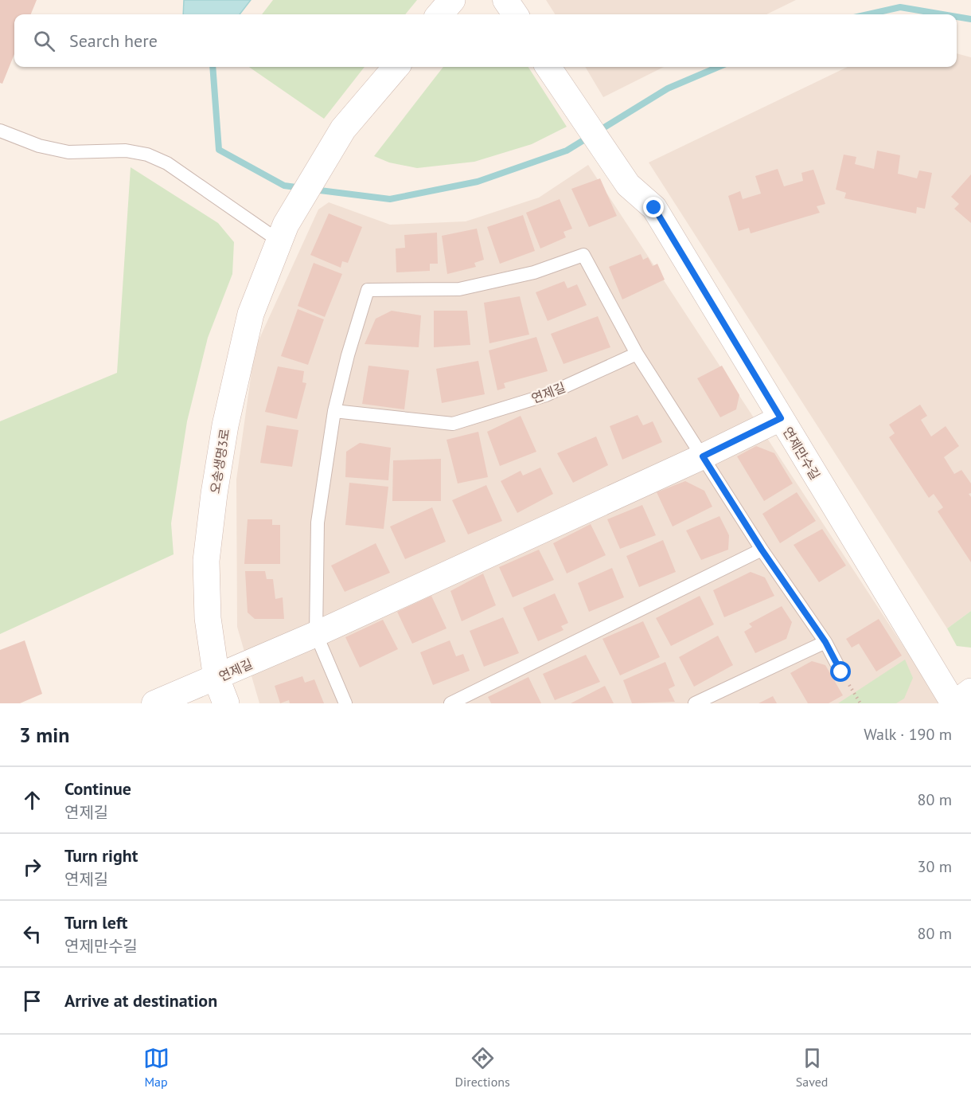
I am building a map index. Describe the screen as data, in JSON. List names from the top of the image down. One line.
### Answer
{"streets":{"street":["연제길","연제만수길","오송생명3로"]},"crossings":[["연제길","연제만수길"],["연제길","오송생명3로"]],"page":{"search":"Search here","heading":["3 min","Walk · 190 m"],"list":[["Continue","연제길","80 m"],["Turn right","연제길","30 m"],["Turn left","연제만수길","80 m"],"Arrive at destination"],"nav":["Map","Directions","Saved"]}}
